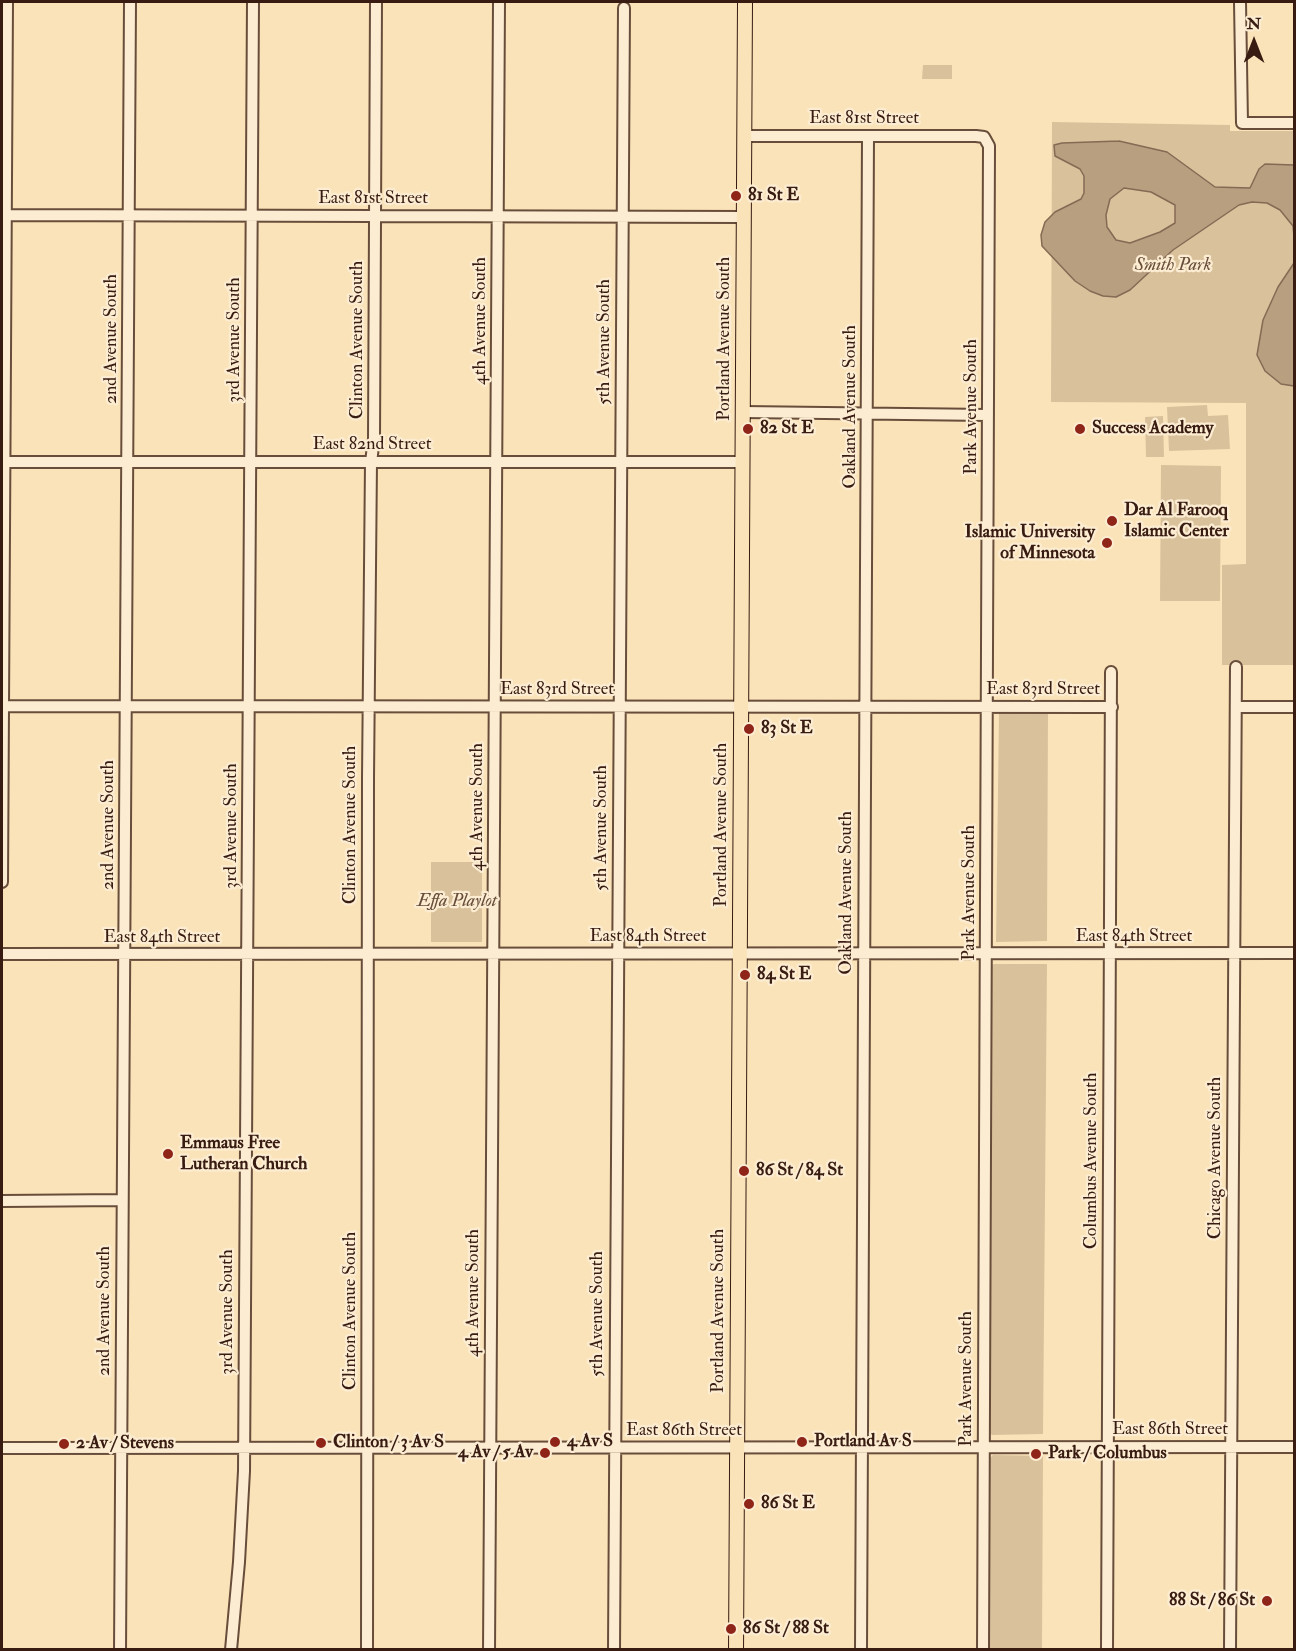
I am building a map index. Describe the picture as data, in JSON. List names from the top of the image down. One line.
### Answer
{"streets":{"main road":["Portland Avenue South"],"street":["East 81st Street","4th Avenue South","2nd Avenue South","3rd Avenue South","Clinton Avenue South","5th Avenue South","Oakland Avenue South","Park Avenue South","East 82nd Street","East 83rd Street","East 84th Street","Chicago Avenue South","Columbus Avenue South","East 86th Street"]},"crossings":[["East 81st Street","4th Avenue South"],["East 81st Street","2nd Avenue South"],["East 81st Street","Portland Avenue South"],["East 81st Street","3rd Avenue South"],["East 81st Street","Clinton Avenue South"],["East 81st Street","5th Avenue South"],["East 81st Street","Oakland Avenue South"],["East 81st Street","Park Avenue South"],["4th Avenue South","East 82nd Street"],["4th Avenue South","East 83rd Street"],["4th Avenue South","East 84th Street"],["4th Avenue South","East 86th Street"],["2nd Avenue South","East 82nd Street"],["2nd Avenue South","East 83rd Street"],["2nd Avenue South","East 84th Street"],["2nd Avenue South","East 86th Street"],["Portland Avenue South","East 82nd Street"],["Portland Avenue South","East 83rd Street"],["Portland Avenue South","East 84th Street"],["Portland Avenue South","East 86th Street"],["3rd Avenue South","East 82nd Street"],["3rd Avenue South","East 83rd Street"],["3rd Avenue South","East 84th Street"],["3rd Avenue South","East 86th Street"],["Clinton Avenue South","East 82nd Street"],["Clinton Avenue South","East 83rd Street"],["Clinton Avenue South","East 84th Street"],["Clinton Avenue South","East 86th Street"],["5th Avenue South","East 82nd Street"],["5th Avenue South","East 83rd Street"],["5th Avenue South","East 84th Street"],["5th Avenue South","East 86th Street"],["Oakland Avenue South","East 83rd Street"],["Oakland Avenue South","East 84th Street"],["Oakland Avenue South","East 86th Street"],["Park Avenue South","East 83rd Street"],["Park Avenue South","East 84th Street"],["Park Avenue South","East 86th Street"],["East 83rd Street","Columbus Avenue South"],["East 84th Street","Chicago Avenue South"],["East 84th Street","Columbus Avenue South"],["Chicago Avenue South","East 86th Street"],["Columbus Avenue South","East 86th Street"]],"parks":["Smith Park","Effa Playlot"],"places":["81 St E","82 St E","Success Academy","Dar Al Farooq Islamic Center","Islamic University of Minnesota","83 St E","84 St E","Emmaus Free Lutheran Church","86 St / 84 St","4 Av S","Portland Av S","Clinton / 3 Av S","2 Av / Stevens","4 Av / 5 Av","Park / Columbus","86 St E","88 St / 86 St","86 St / 88 St"],"north":"top"}
